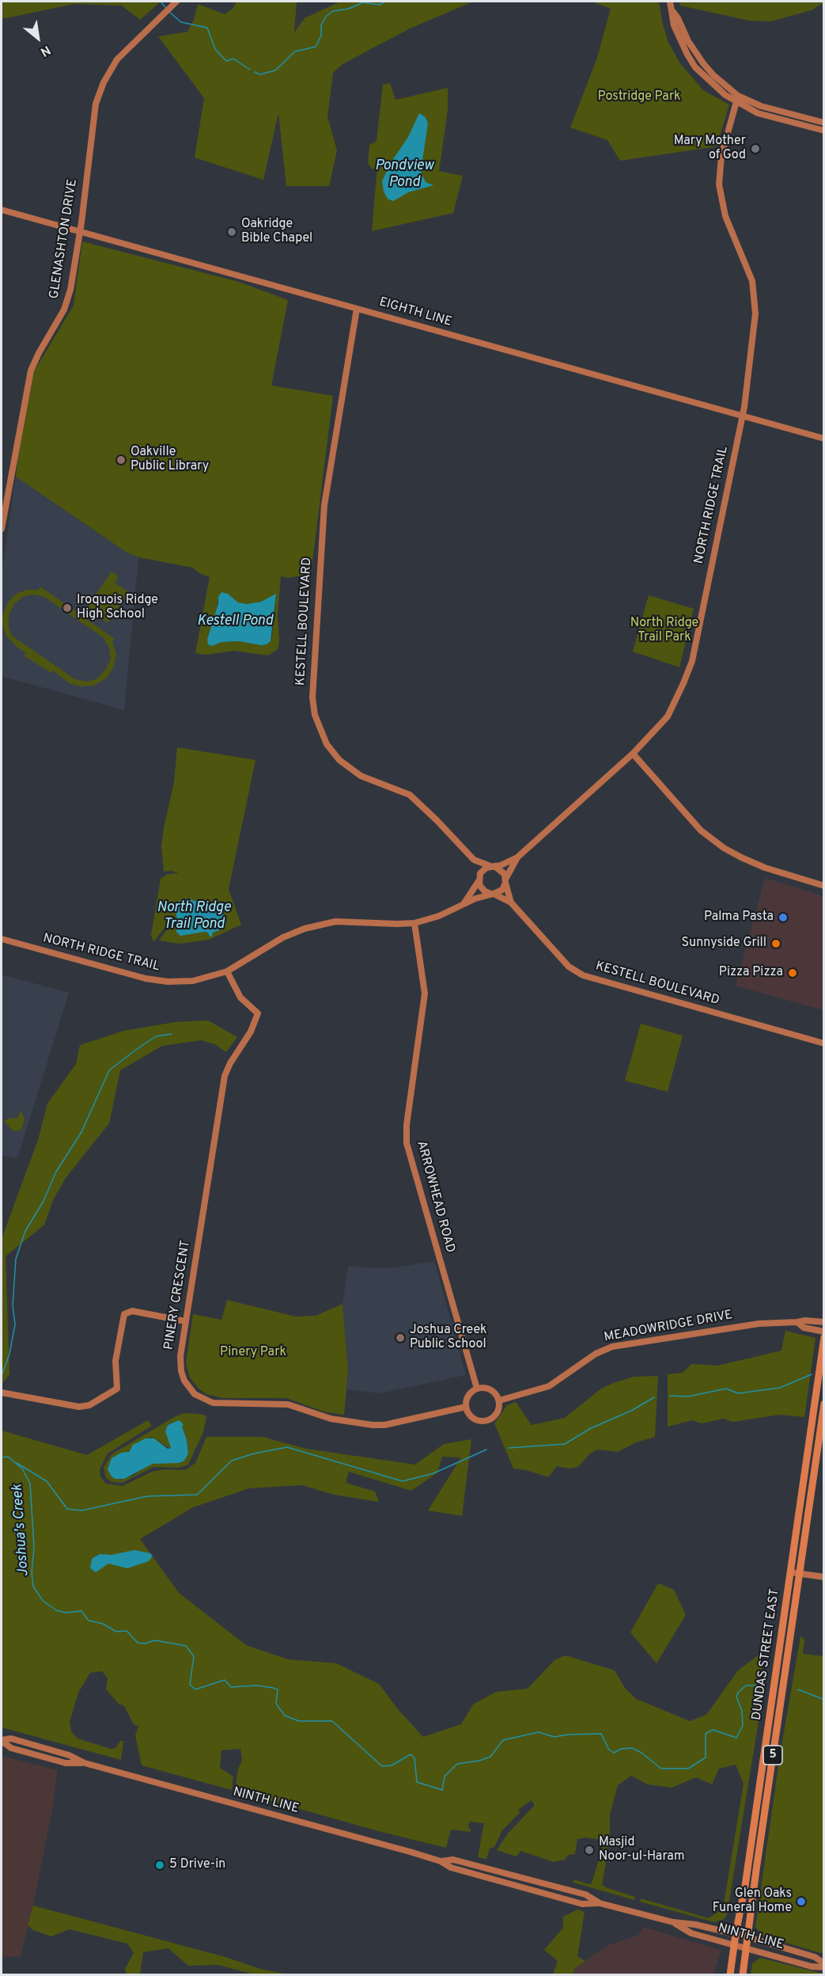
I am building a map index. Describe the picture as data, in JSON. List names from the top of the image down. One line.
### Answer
{"streets":{"main road":["DUNDAS STREET EAST","5"],"street":["GLENASHTON DRIVE","EIGHTH LINE","NORTH RIDGE TRAIL","KESTELL BOULEVARD","ARROWHEAD ROAD","PINERY CRESCENT","MEADOWRIDGE DRIVE","NINTH LINE"]},"crossings":[["GLENASHTON DRIVE","EIGHTH LINE"],["EIGHTH LINE","NORTH RIDGE TRAIL"],["EIGHTH LINE","KESTELL BOULEVARD"],["NORTH RIDGE TRAIL","KESTELL BOULEVARD"],["NORTH RIDGE TRAIL","ARROWHEAD ROAD"],["NORTH RIDGE TRAIL","PINERY CRESCENT"],["ARROWHEAD ROAD","PINERY CRESCENT"],["ARROWHEAD ROAD","MEADOWRIDGE DRIVE"],["PINERY CRESCENT","MEADOWRIDGE DRIVE"],["DUNDAS STREET EAST","NINTH LINE"]],"water":["Pondview Pond","Kestell Pond","North Ridge Trail Pond","Joshua's Creek"],"parks":["Postridge Park","North Ridge Trail Park","Pinery Park"],"places":["Mary Mother of God","Oakridge Bible Chapel","Oakville Public Library","Iroquois Ridge High School","Palma Pasta","Sunnyside Grill","Pizza Pizza","Joshua Creek Public School","Masjid Noor-ul-Haram","5 Drive-in","Glen Oaks Funeral Home"],"north":"bottom right"}
